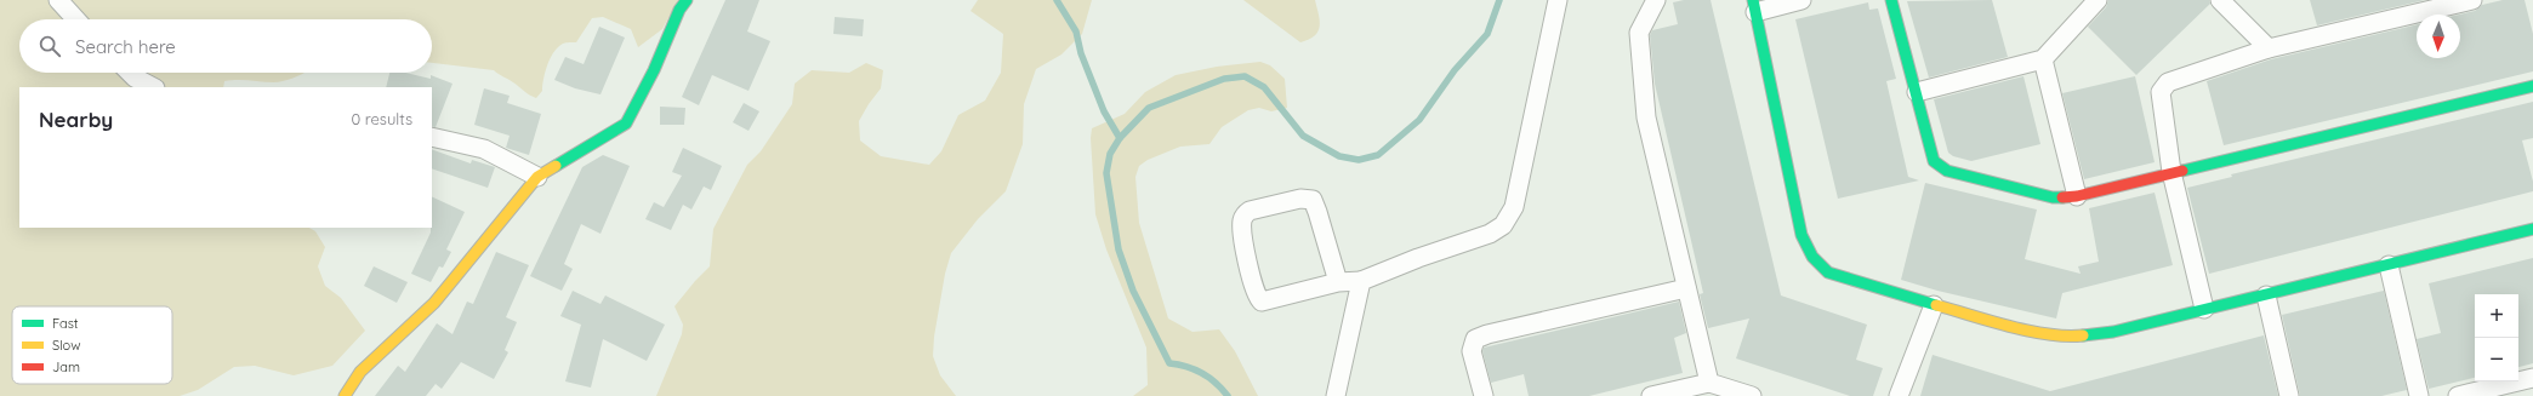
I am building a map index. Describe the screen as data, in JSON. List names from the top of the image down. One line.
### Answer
{"legend":["Fast","Slow","Jam"],"north":"bottom","page":{"search":"Search here","heading":["Nearby","0 results"],"map_buttons":["+","−"]}}
